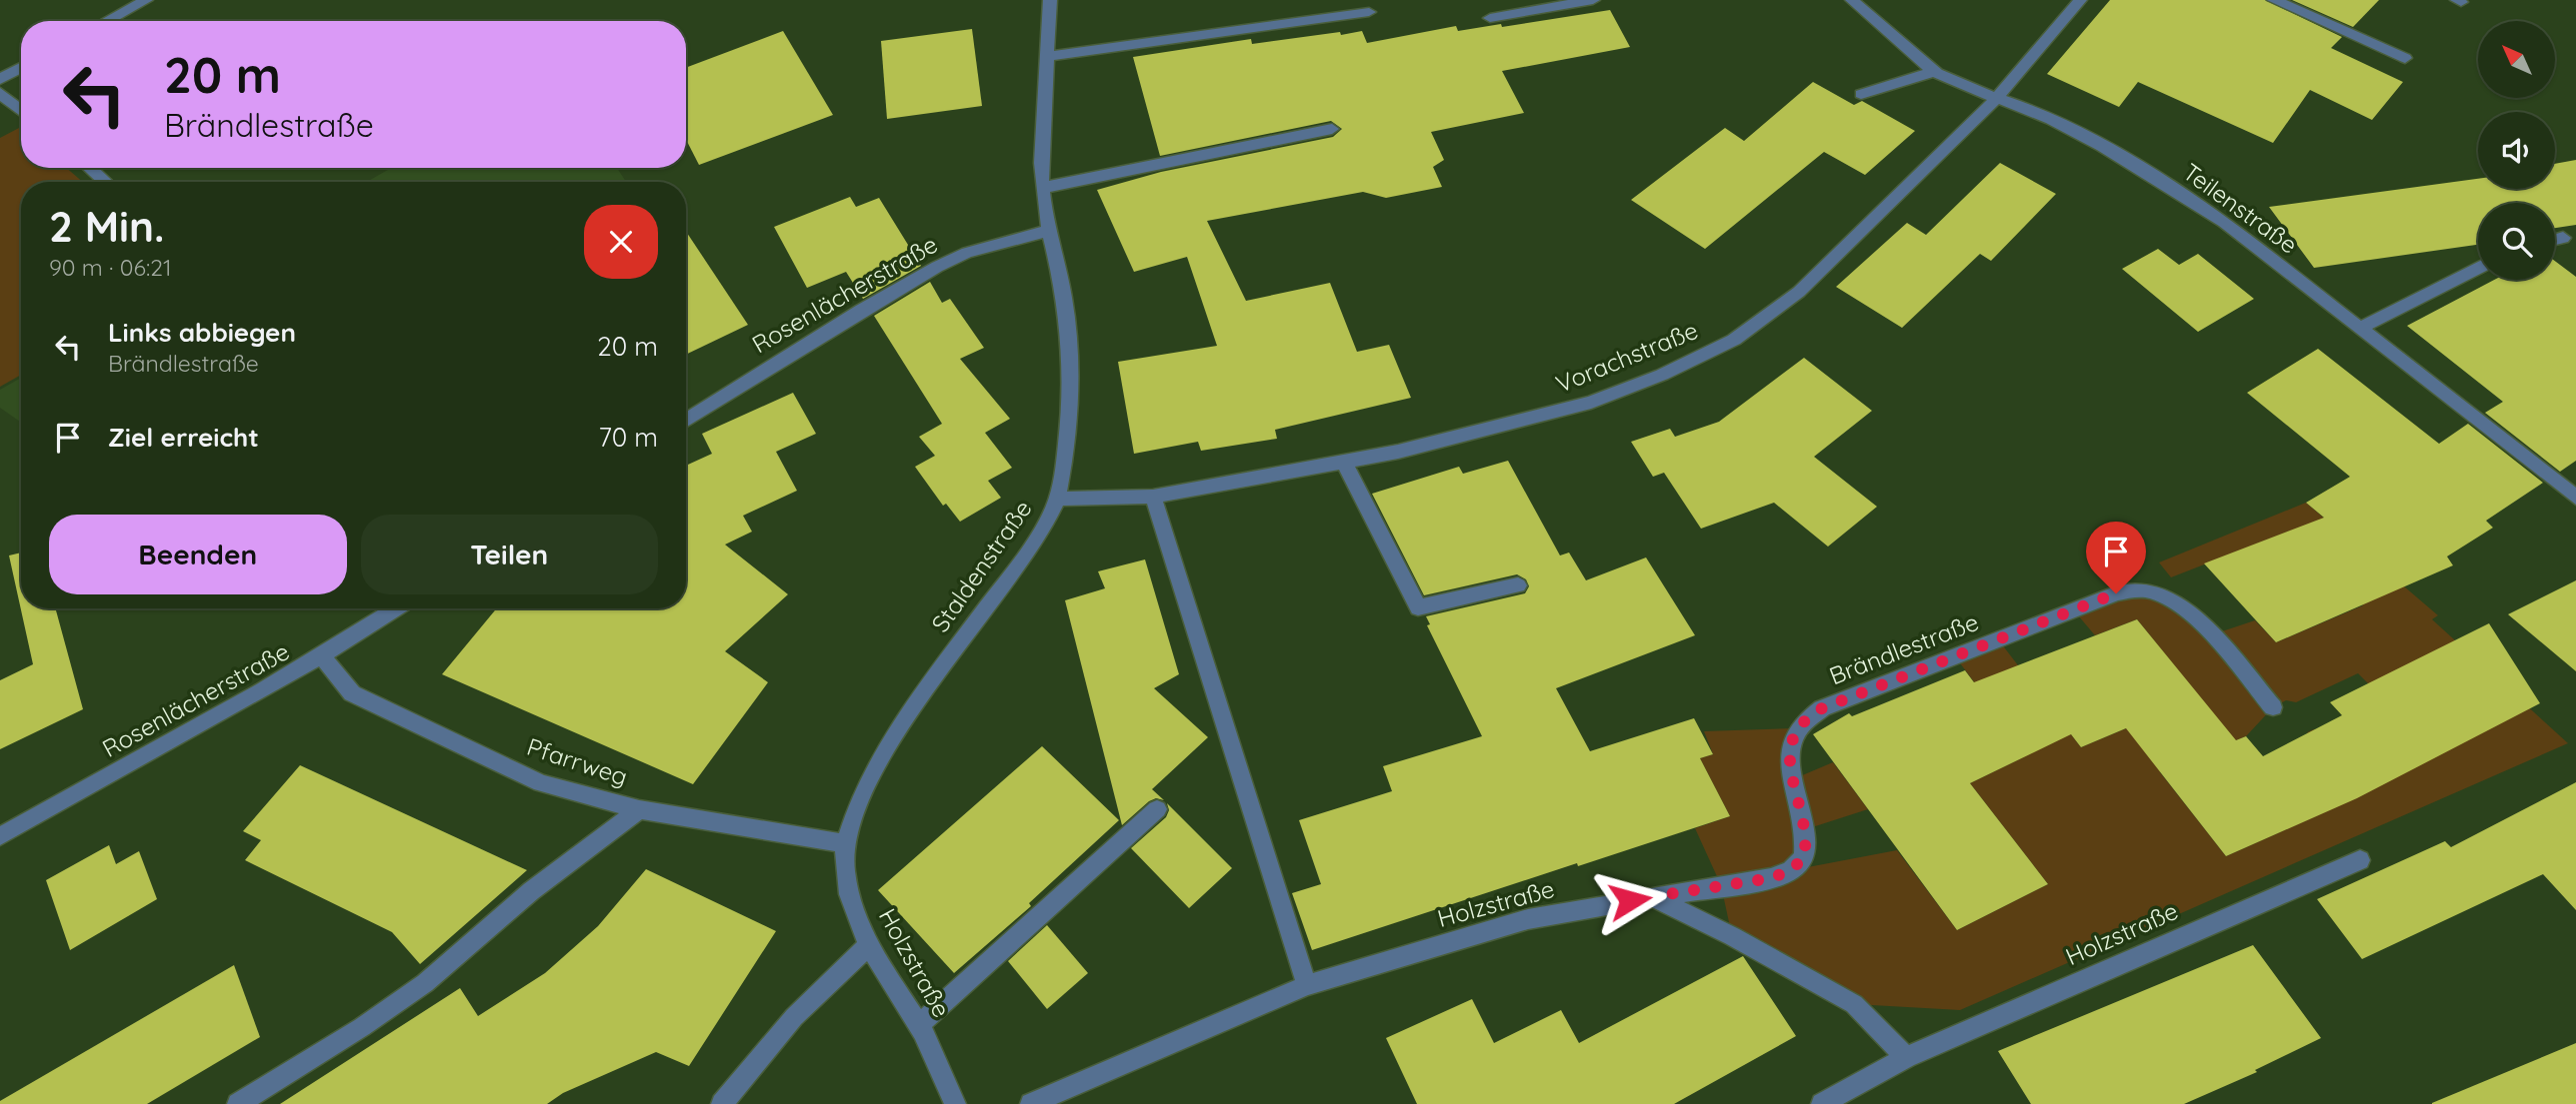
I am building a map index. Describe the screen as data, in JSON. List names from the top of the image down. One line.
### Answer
{"streets":{"street":["Teilenstraße","Rosenlächerstraße","Vorachstraße","Staldenstraße","Brändlestraße","Pfarrweg","Holzstraße"]},"crossings":[["Teilenstraße","Vorachstraße"],["Rosenlächerstraße","Staldenstraße"],["Rosenlächerstraße","Pfarrweg"],["Vorachstraße","Staldenstraße"],["Staldenstraße","Pfarrweg"],["Staldenstraße","Holzstraße"],["Brändlestraße","Holzstraße"],["Pfarrweg","Holzstraße"]],"north":"top left","page":{"turn":["20 m","Brändlestraße"],"heading":["2 Min.","90 m · 06:21"],"list":[{"name":"Links abbiegen","note":"Brändlestraße","value":"20 m"},{"name":"Ziel erreicht","value":"70 m"}],"buttons":["Beenden","Teilen"]}}
